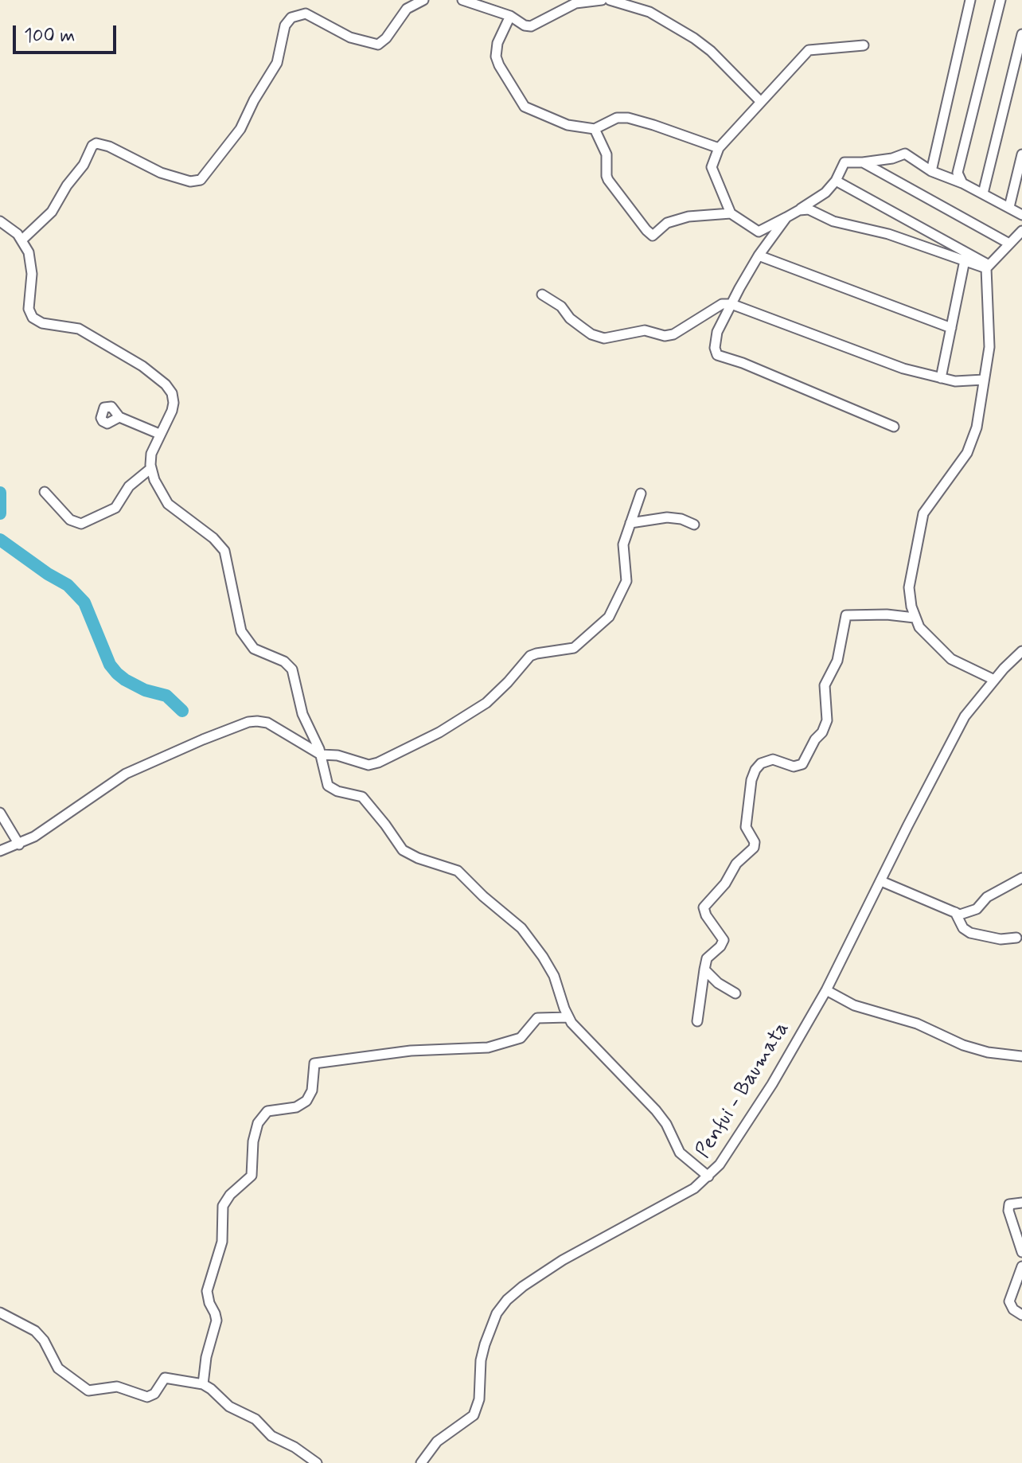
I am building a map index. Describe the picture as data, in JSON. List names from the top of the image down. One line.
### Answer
{"streets":{"street":["Penfui - Baumata"]},"scale_bar":"100 m"}
